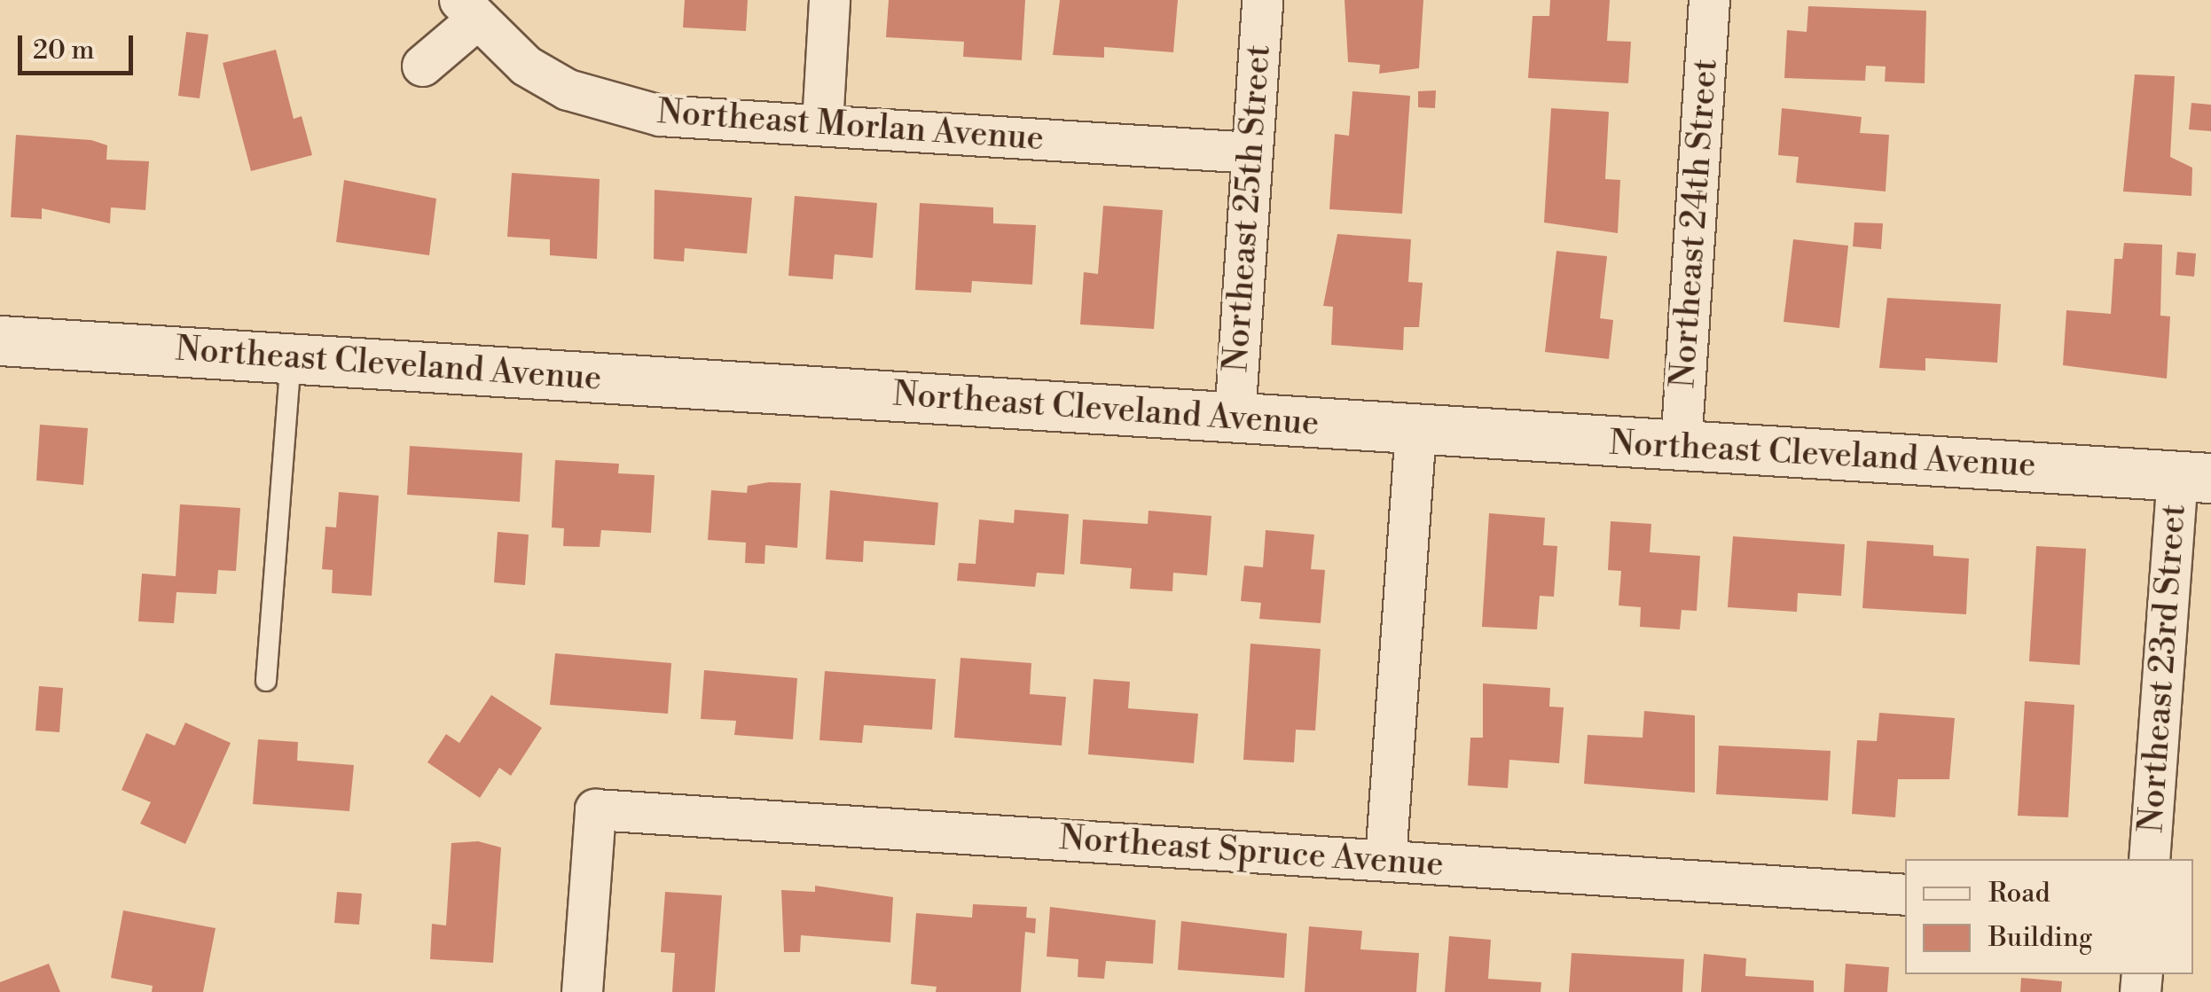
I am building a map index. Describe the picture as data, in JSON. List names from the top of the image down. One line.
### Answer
{"streets":{"street":["Northeast Morlan Avenue","Northeast 25th Street","Northeast 24th Street","Northeast Cleveland Avenue","Northeast 23rd Street","Northeast Spruce Avenue"]},"crossings":[["Northeast Morlan Avenue","Northeast 25th Street"],["Northeast 25th Street","Northeast Cleveland Avenue"],["Northeast 24th Street","Northeast Cleveland Avenue"],["Northeast Cleveland Avenue","Northeast 23rd Street"]],"legend":["Road","Building"],"scale_bar":"20 m"}
